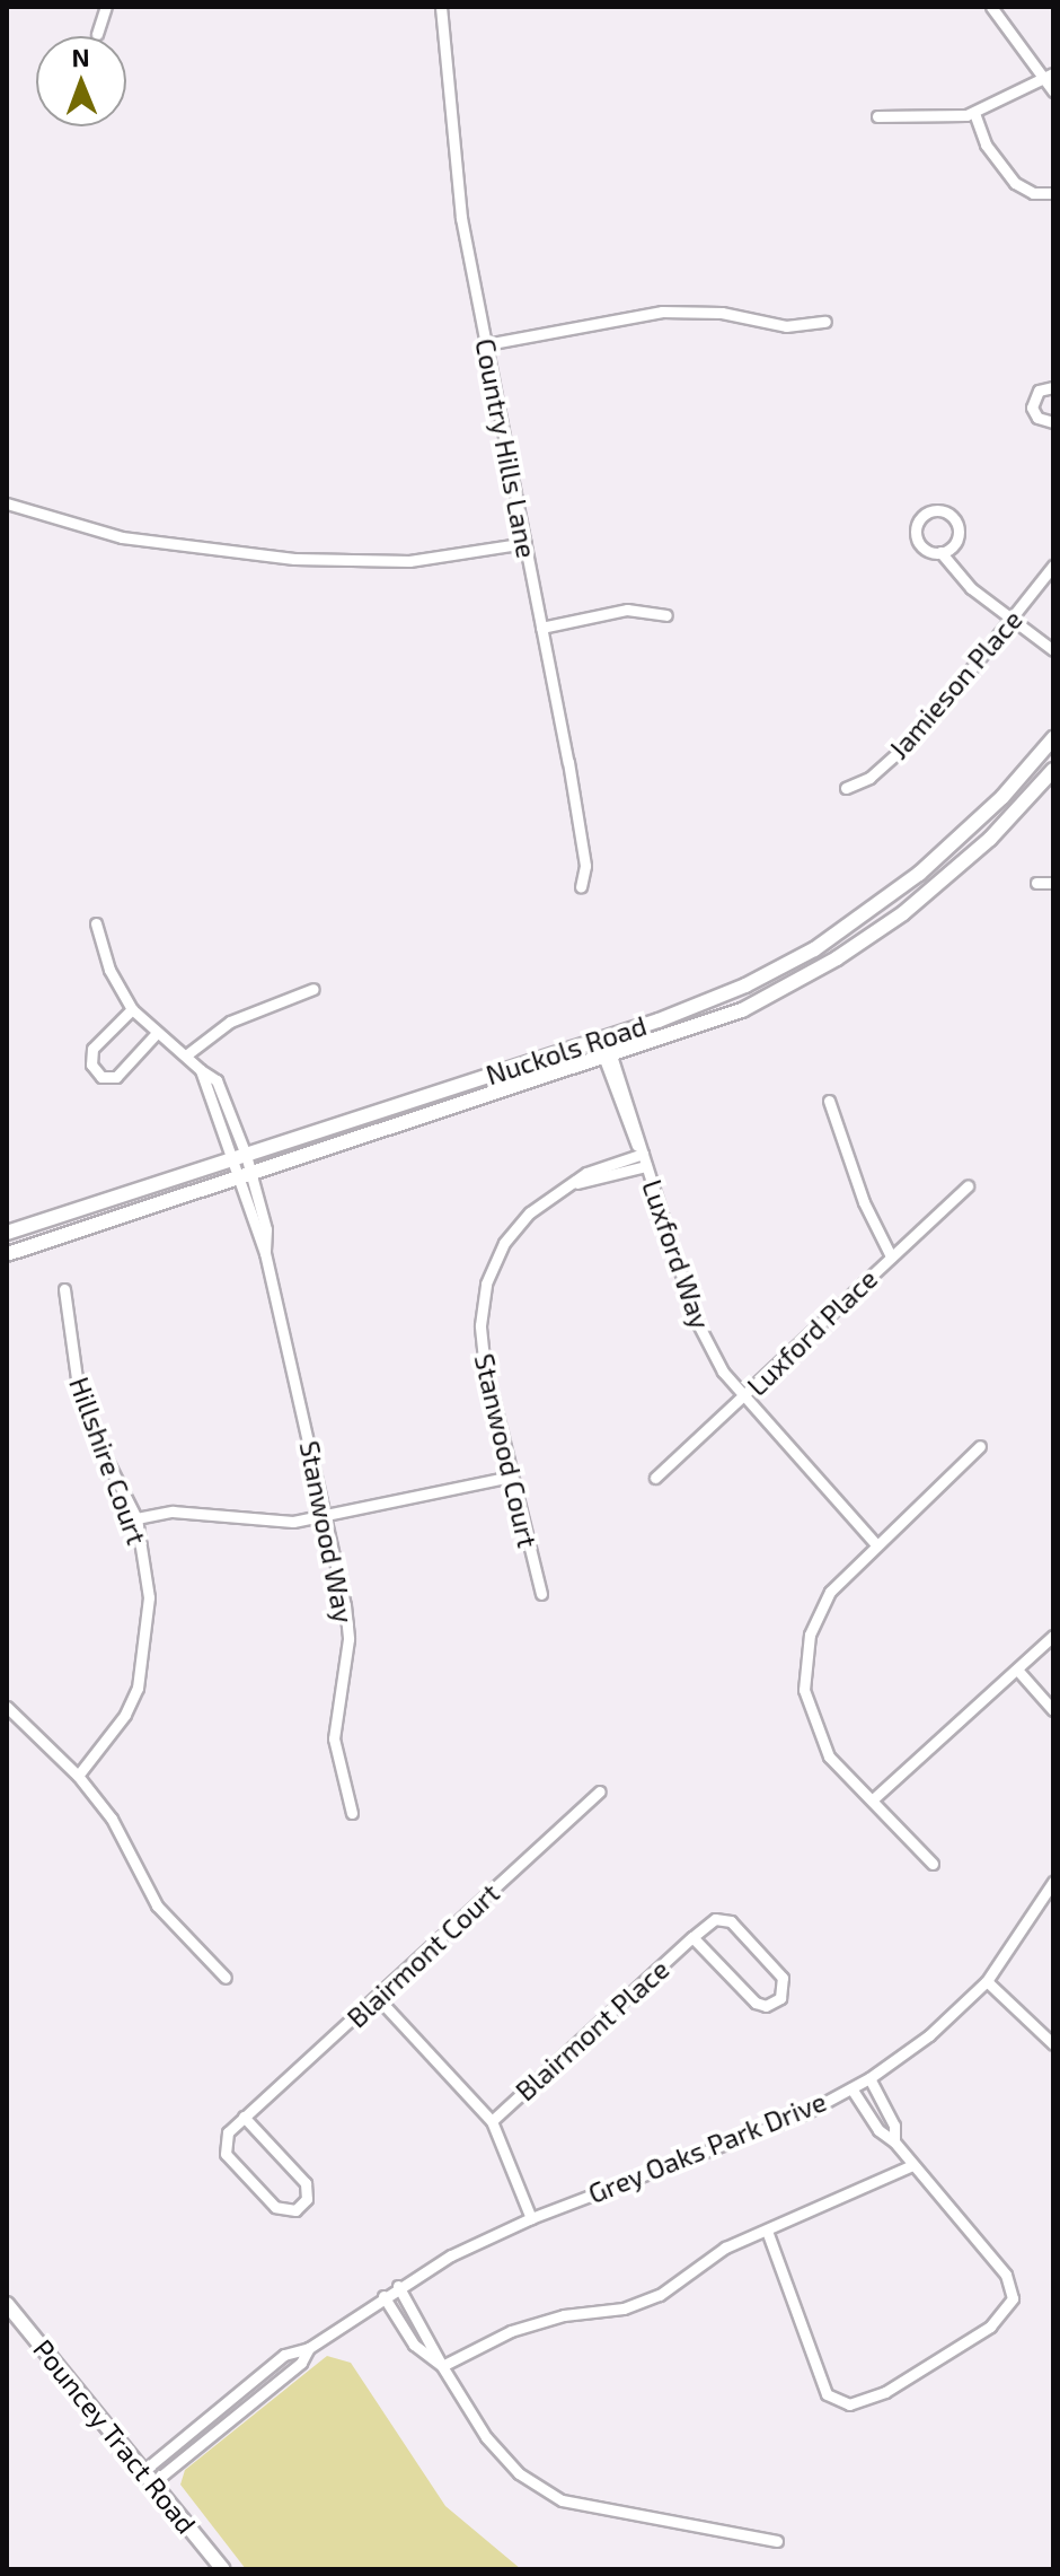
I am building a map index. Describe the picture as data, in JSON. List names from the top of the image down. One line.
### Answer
{"streets":{"main road":["Nuckols Road","Pouncey Tract Road"],"street":["Country Hills Lane","Jamieson Place","Luxford Way","Luxford Place","Stanwood Court","Hillshire Court","Stanwood Way","Blairmont Court","Blairmont Place","Grey Oaks Park Drive"]},"crossings":[["Nuckols Road","Luxford Way"],["Nuckols Road","Stanwood Way"],["Luxford Way","Luxford Place"],["Luxford Way","Stanwood Court"],["Grey Oaks Park Drive","Pouncey Tract Road"]],"north":"top"}
